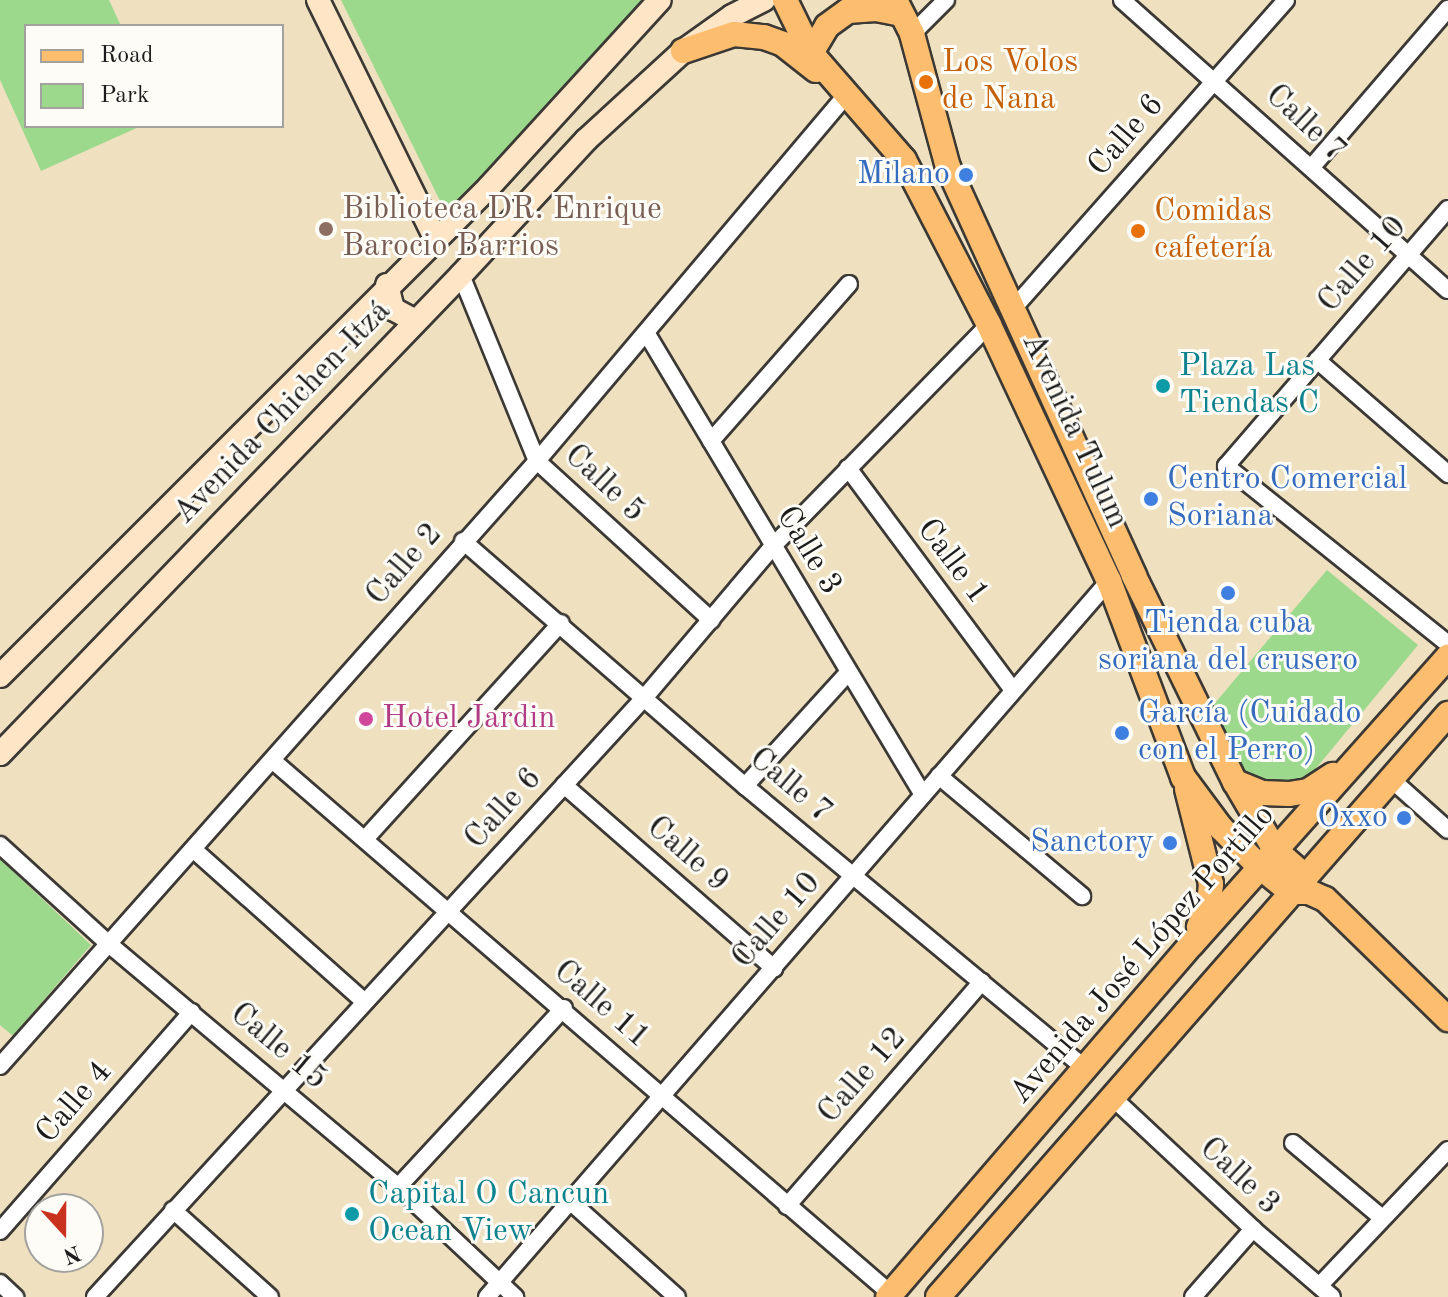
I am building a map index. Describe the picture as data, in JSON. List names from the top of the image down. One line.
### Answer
{"streets":{"main road":["Avenida Chichen-Itzá","Avenida Tulum","Avenida José López Portillo"],"street":["Calle 7","Calle 6","Calle 10","Calle 5","Calle 3","Calle 1","Calle 2","Calle 9","Calle 11","Calle 15","Calle 12","Calle 4"]},"crossings":[["Calle 7","Calle 6"],["Calle 7","Calle 10"],["Calle 7","Calle 2"],["Calle 7","Avenida José López Portillo"],["Calle 7","Calle 12"],["Calle 6","Avenida Tulum"],["Calle 6","Calle 5"],["Calle 6","Calle 3"],["Calle 6","Calle 1"],["Calle 6","Calle 9"],["Calle 6","Calle 11"],["Calle 6","Calle 15"],["Calle 10","Avenida Tulum"],["Calle 10","Calle 3"],["Calle 10","Calle 1"],["Calle 10","Calle 9"],["Calle 10","Calle 11"],["Calle 10","Calle 15"],["Avenida Chichen-Itzá","Calle 5"],["Avenida Tulum","Calle 2"],["Avenida Tulum","Avenida José López Portillo"],["Calle 5","Calle 2"],["Calle 3","Calle 2"],["Calle 2","Calle 11"],["Calle 2","Calle 15"],["Avenida José López Portillo","Calle 11"],["Calle 11","Calle 12"],["Calle 15","Calle 4"]],"places":["Los Volos de Nana","Milano","Biblioteca DR. Enrique Barocio Barrios","Comidas cafetería","Plaza Las Tiendas C","Centro Comercial Soriana","Tienda cuba soriana del crusero","Hotel Jardin","García (Cuidado con el Perro)","Oxxo","Sanctory","Capital O Cancun Ocean View"],"legend":["Road","Park"],"north":"bottom"}
